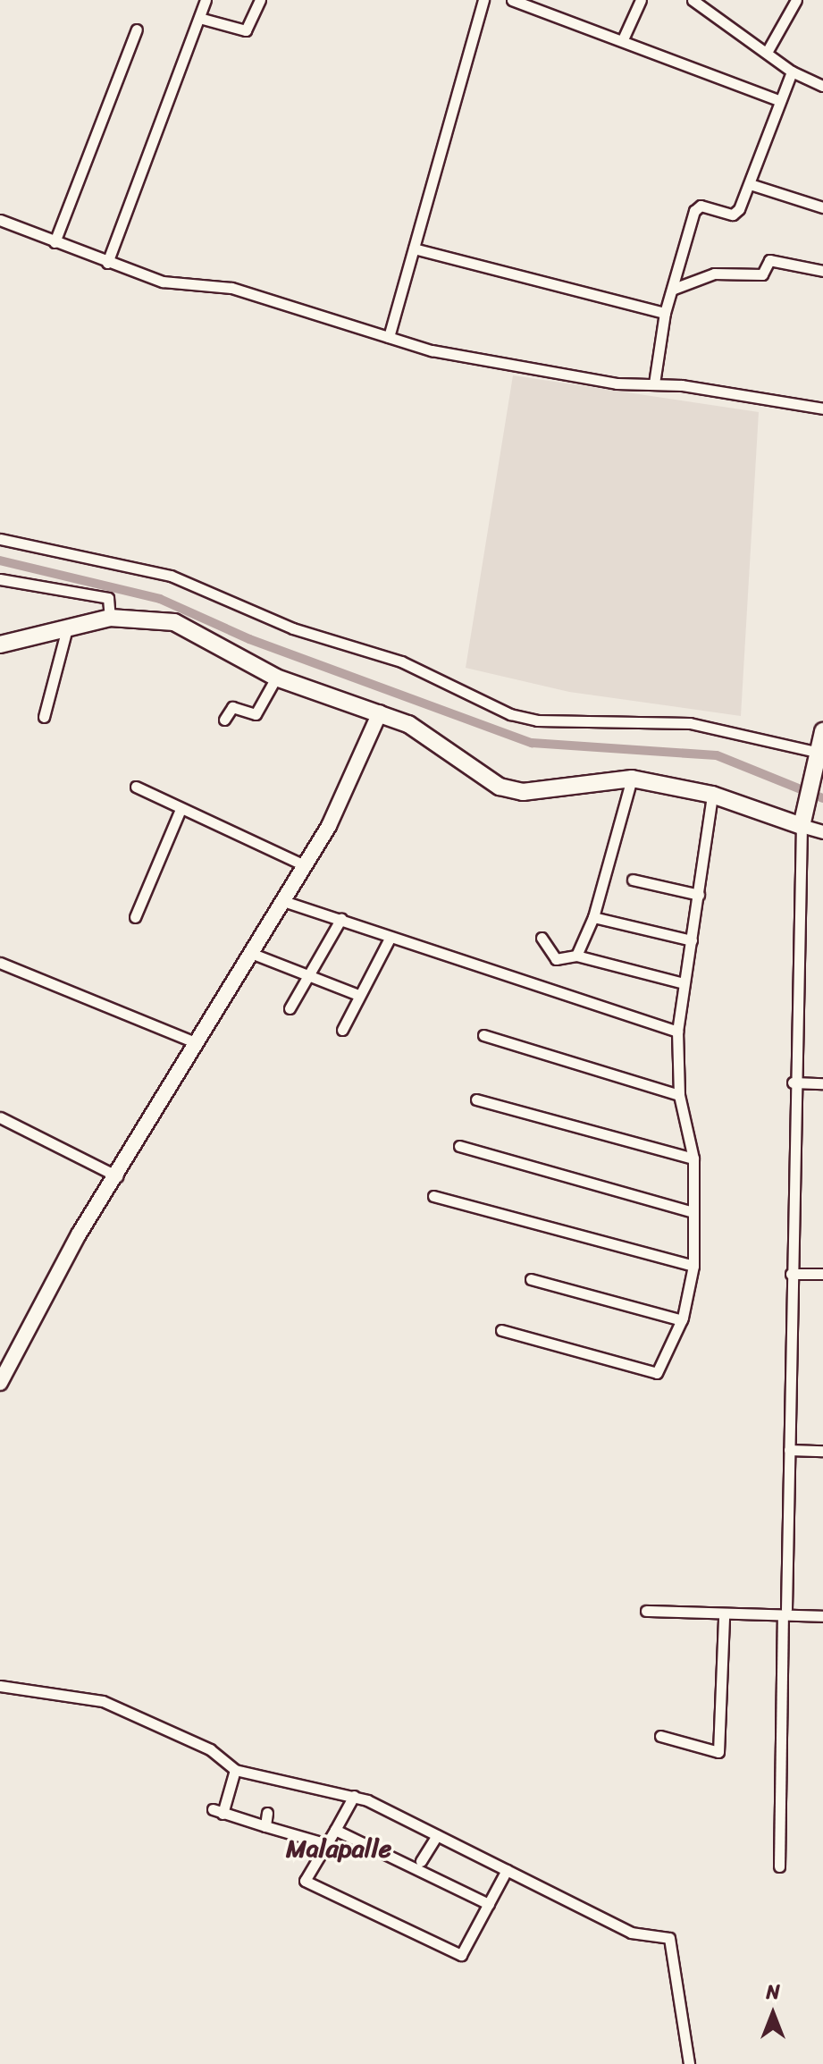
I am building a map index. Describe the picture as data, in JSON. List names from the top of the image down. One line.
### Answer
{"districts":["Malapalle"],"north":"top"}
